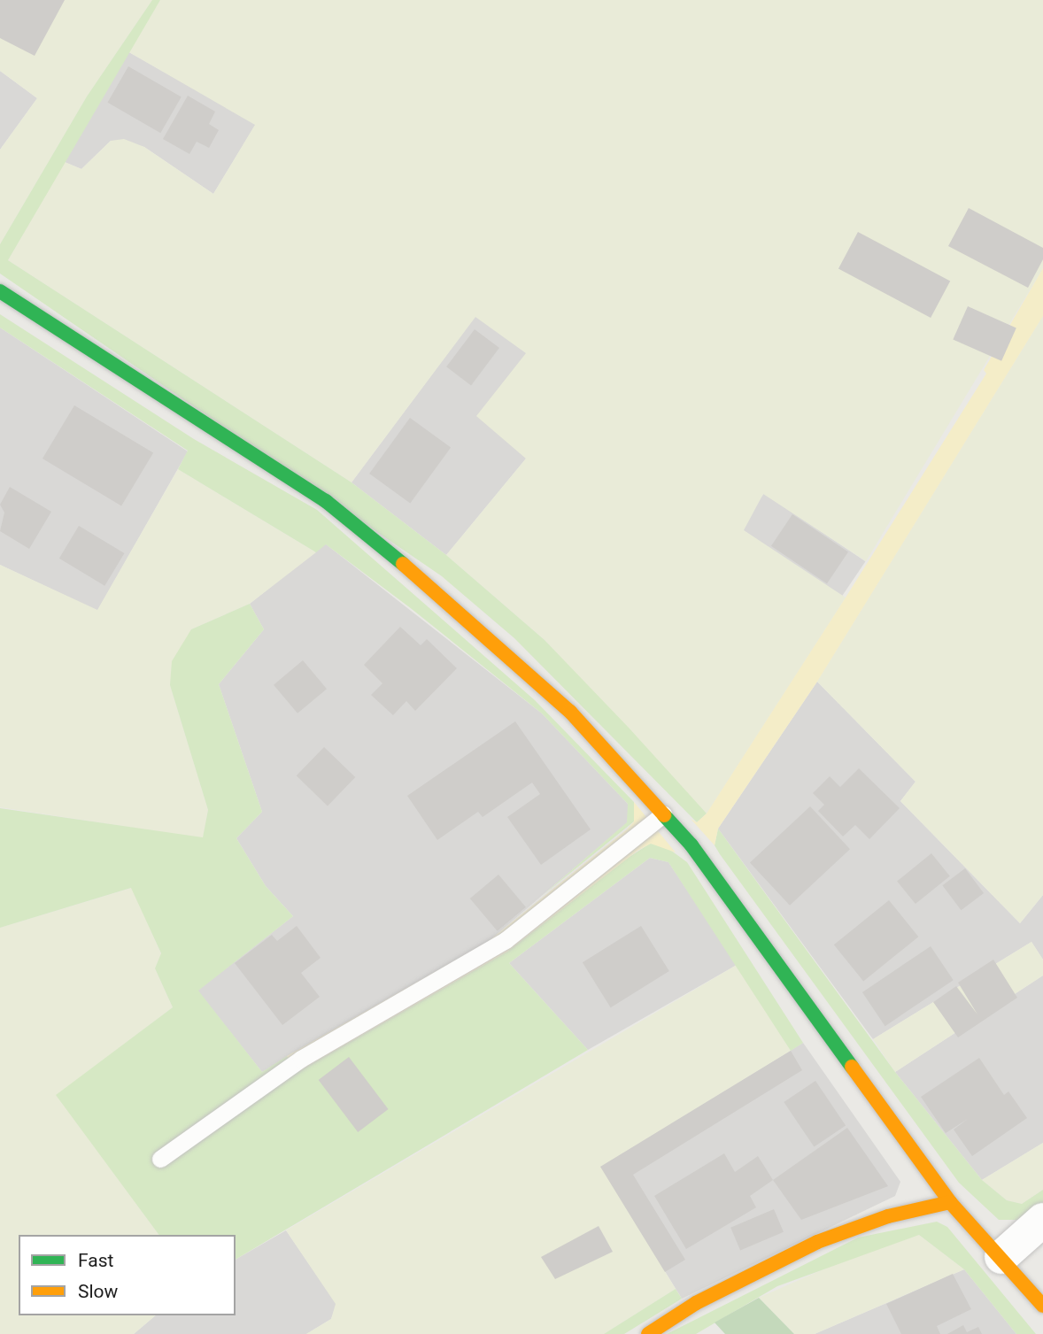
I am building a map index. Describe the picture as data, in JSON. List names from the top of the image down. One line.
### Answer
{"legend":["Fast","Slow"]}
